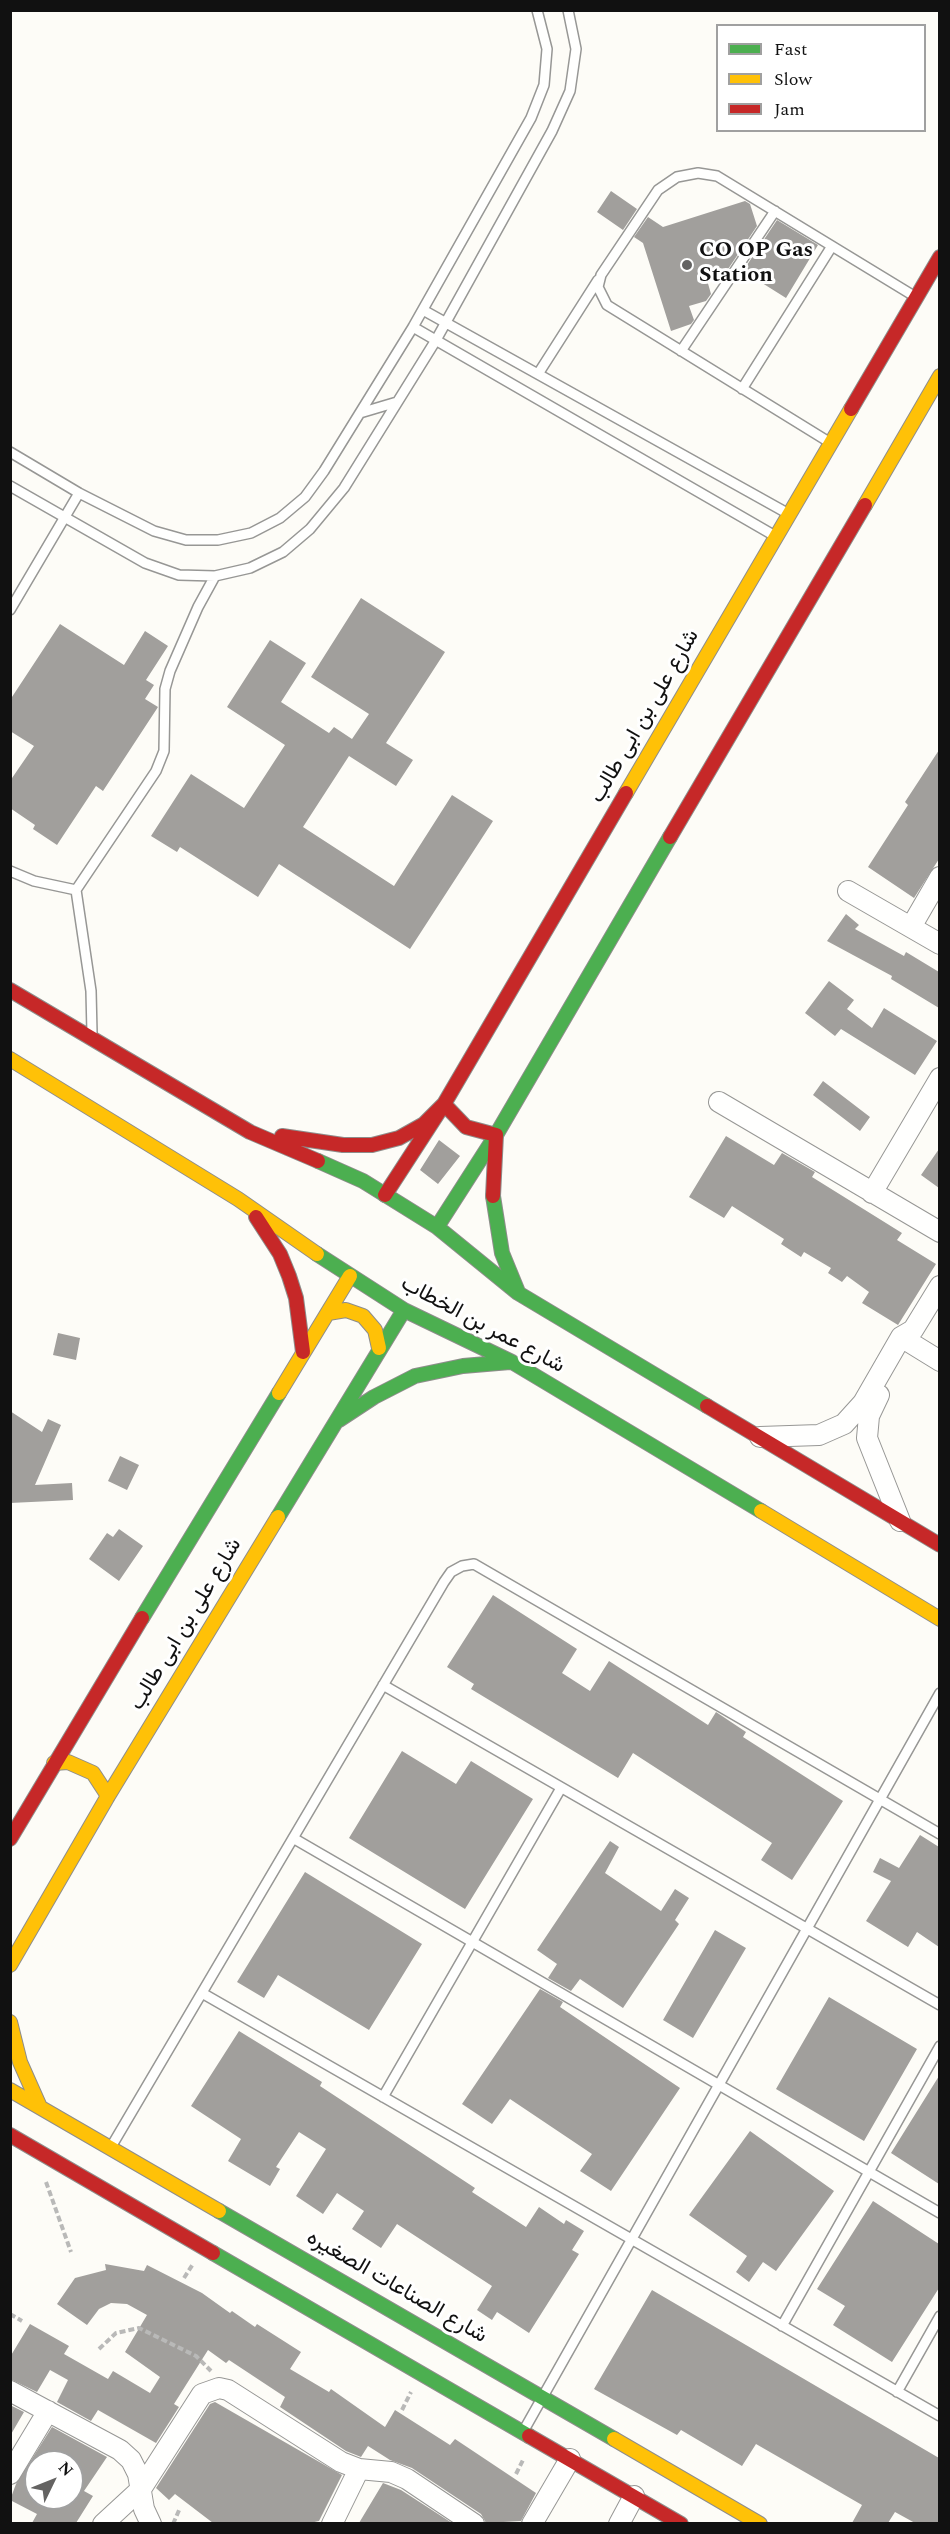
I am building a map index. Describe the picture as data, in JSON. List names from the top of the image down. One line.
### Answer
{"streets":{"street":["شارع على بن ابى طالب","شارع عمر بن الخطاب","شارع الصناعات الصغيره"]},"crossings":[["شارع على بن ابى طالب","شارع عمر بن الخطاب"]],"places":["CO OP Gas Station"],"legend":["Fast","Slow","Jam"],"north":"top right"}
